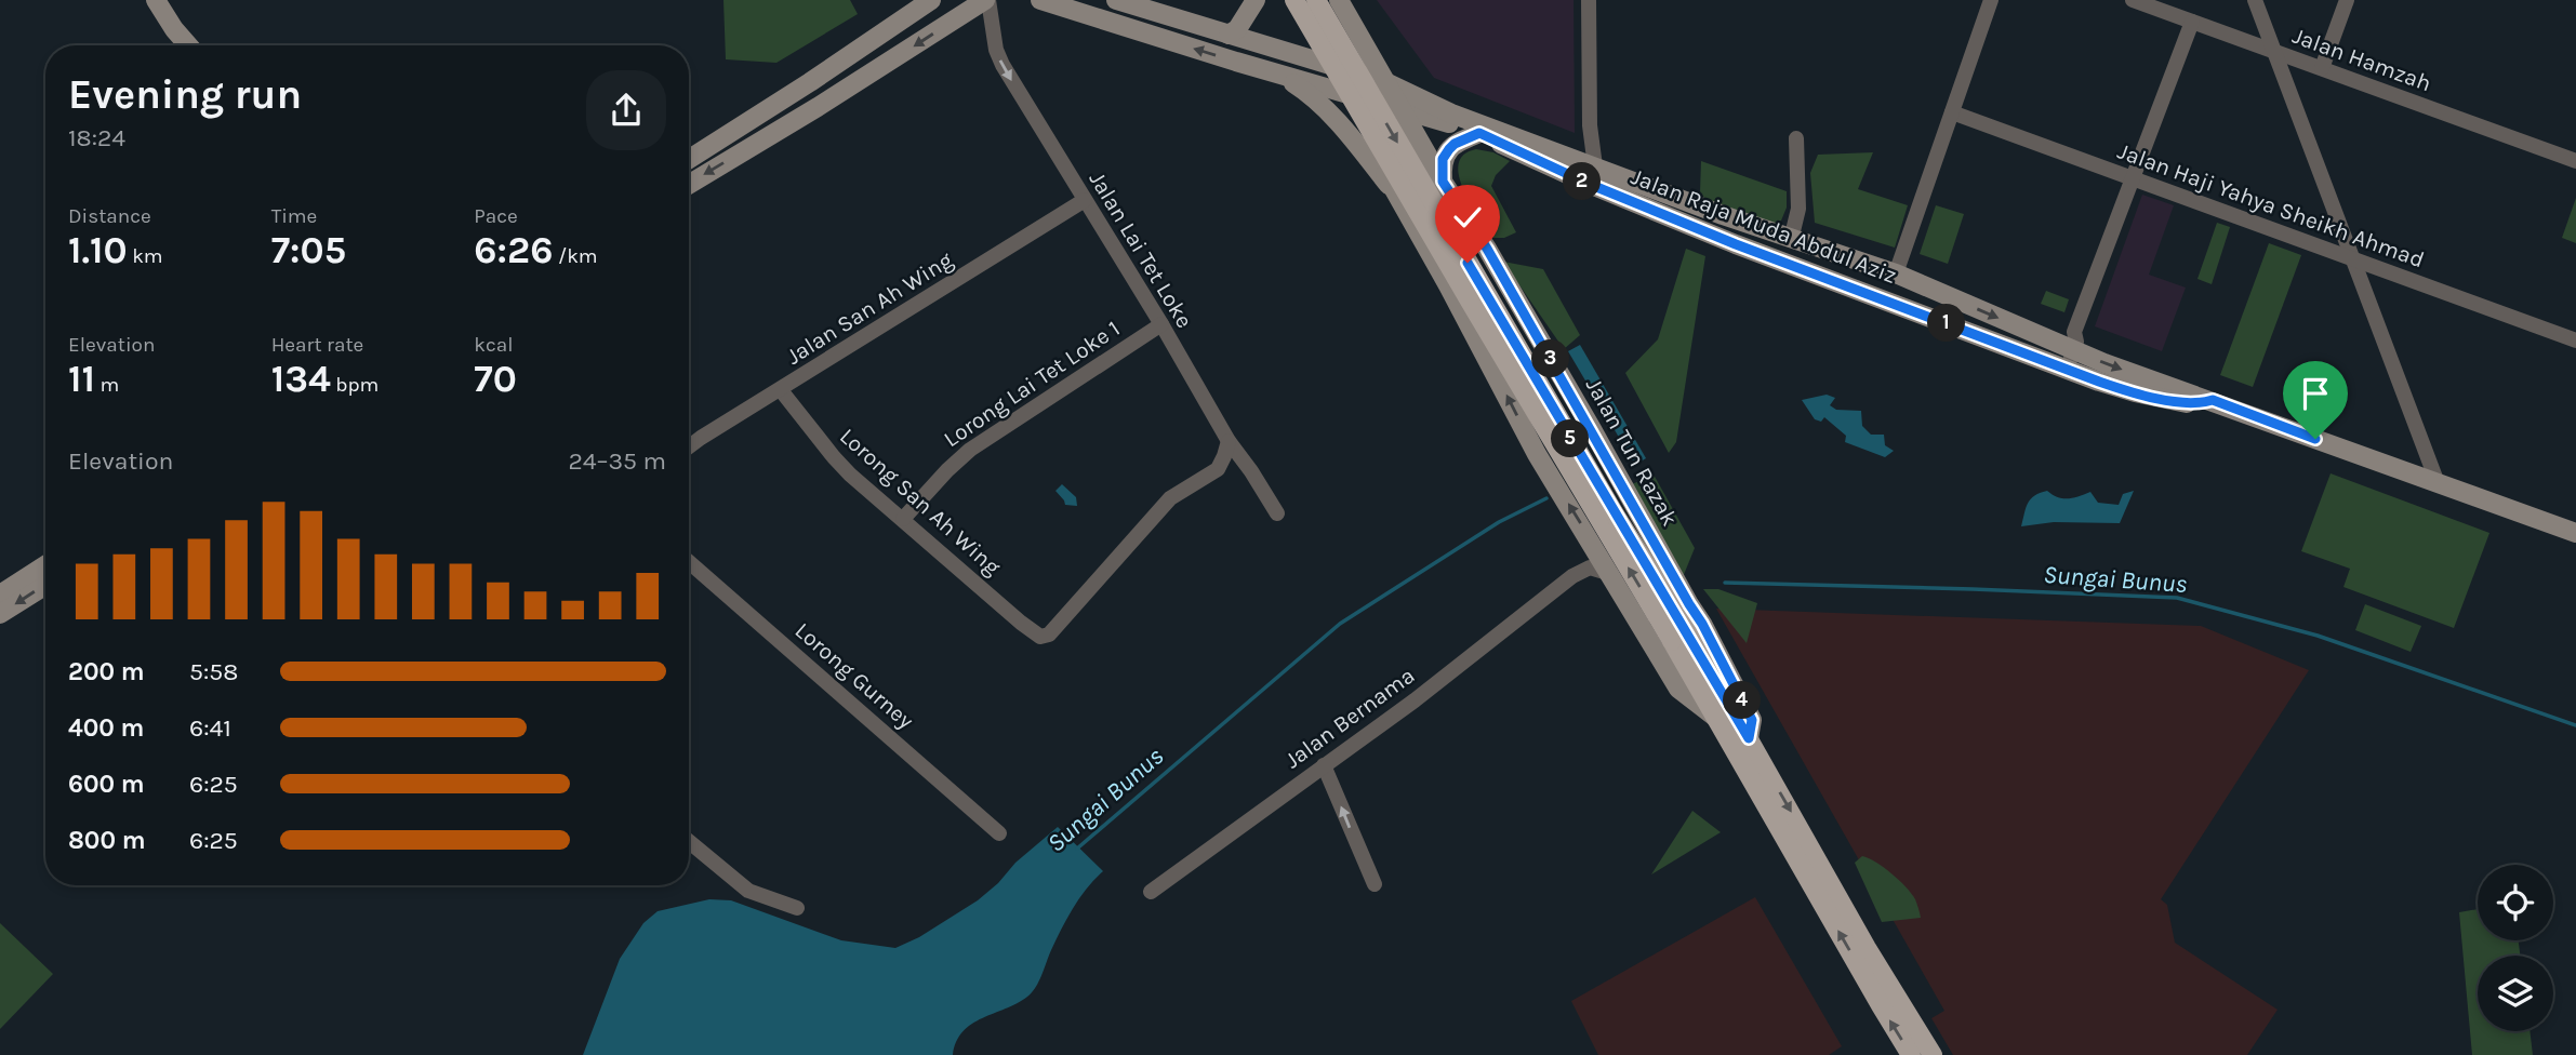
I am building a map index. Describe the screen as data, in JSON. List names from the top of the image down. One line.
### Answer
{"streets":{"main road":["Jalan Raja Muda Abdul Aziz","Jalan Tun Razak"],"street":["Jalan Hamzah","Jalan Haji Yahya Sheikh Ahmad","Jalan Lai Tet Loke","Jalan San Ah Wing","Lorong Lai Tet Loke 1","Lorong San Ah Wing","Lorong Gurney","Jalan Bernama"]},"crossings":[["Jalan Raja Muda Abdul Aziz","Jalan Tun Razak"],["Jalan Lai Tet Loke","Jalan San Ah Wing"],["Jalan Lai Tet Loke","Lorong Lai Tet Loke 1"],["Jalan Lai Tet Loke","Lorong San Ah Wing"],["Jalan San Ah Wing","Lorong San Ah Wing"],["Lorong Lai Tet Loke 1","Lorong San Ah Wing"],["Jalan Tun Razak","Jalan Bernama"]],"one_way":["Jalan Lai Tet Loke"],"water":["Sungai Bunus"],"page":{"heading":["Evening run","18:24"],"pins":["2","1","3","5","4"],"stats":[["Distance","1.10 km"],["Time","7:05"],["Pace","6:26 /km"],["Elevation","11 m"],["Heart rate","134 bpm"],["kcal","70"]],"chart":["Elevation","24–35 m"],"list":[{"name":"200 m","note":"5:58"},{"name":"400 m","note":"6:41"},{"name":"600 m","note":"6:25"},{"name":"800 m","note":"6:25"}]}}
